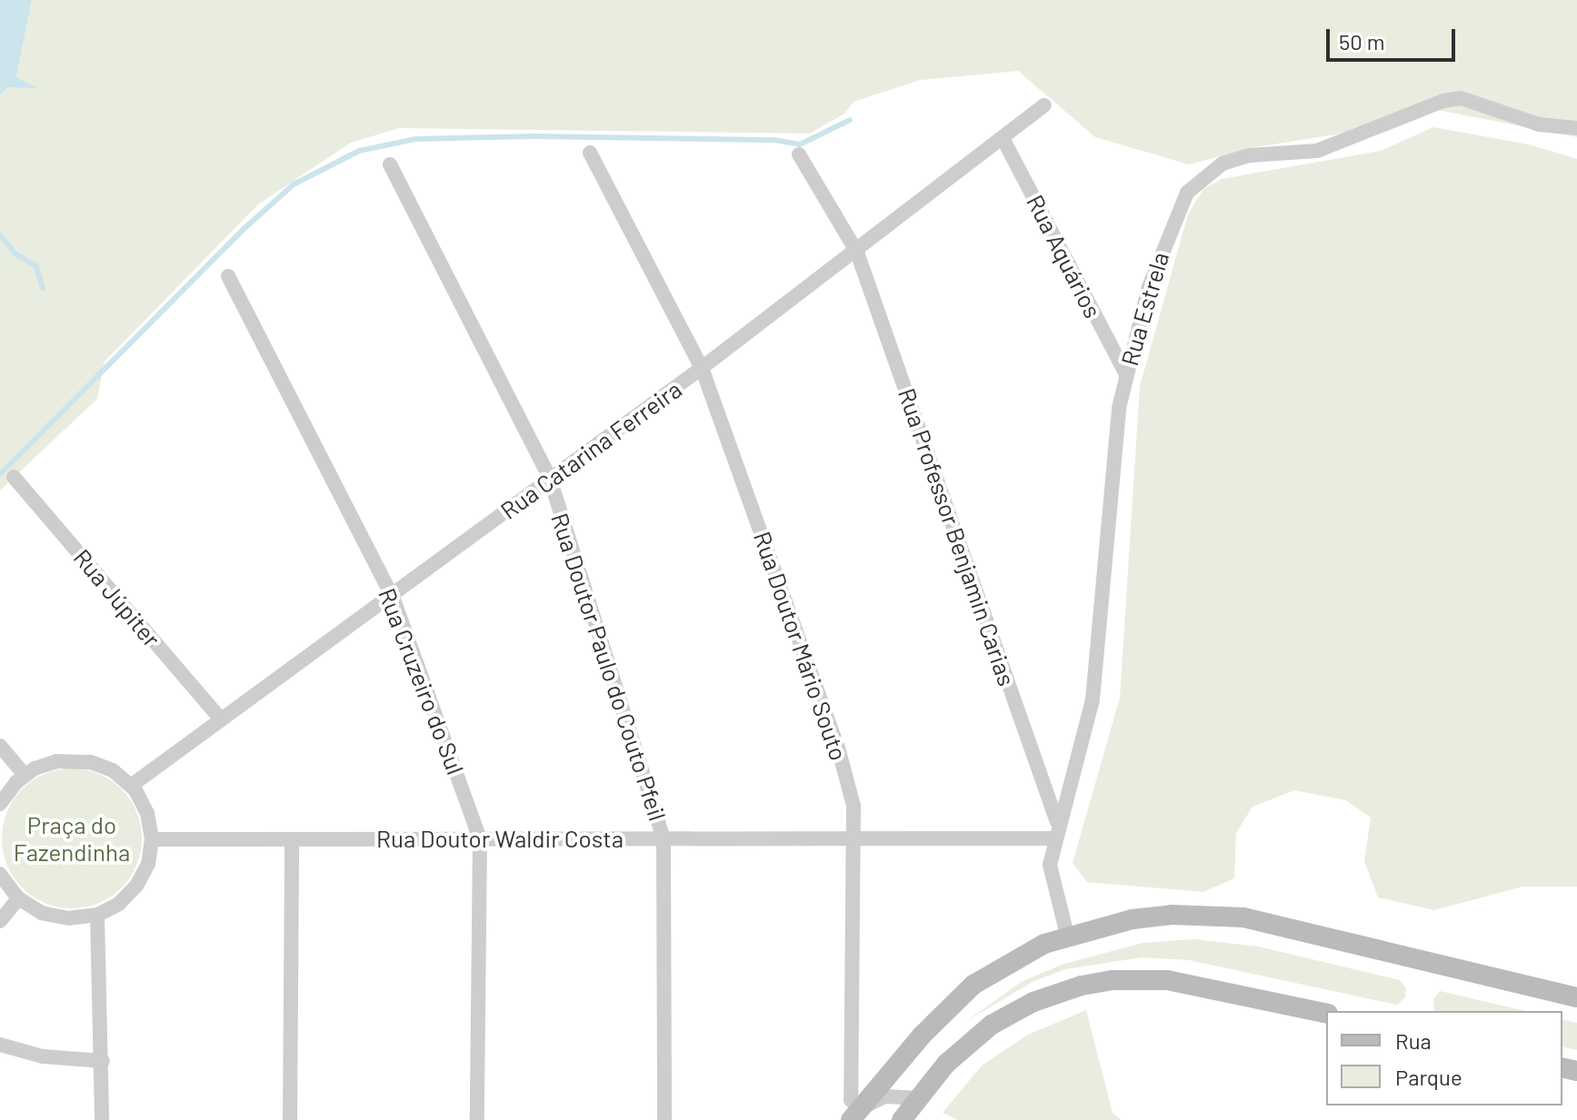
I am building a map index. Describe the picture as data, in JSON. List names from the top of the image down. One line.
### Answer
{"streets":{"street":["Rua Aquários","Rua Estrela","Rua Catarina Ferreira","Rua Professor Benjamin Carias","Rua Júpiter","Rua Doutor Mário Souto","Rua Doutor Paulo do Couto Pfeil","Rua Cruzeiro do Sul","Rua Doutor Waldir Costa"]},"crossings":[["Rua Aquários","Rua Estrela"],["Rua Aquários","Rua Catarina Ferreira"],["Rua Estrela","Rua Professor Benjamin Carias"],["Rua Estrela","Rua Doutor Waldir Costa"],["Rua Catarina Ferreira","Rua Professor Benjamin Carias"],["Rua Catarina Ferreira","Rua Júpiter"],["Rua Catarina Ferreira","Rua Doutor Mário Souto"],["Rua Catarina Ferreira","Rua Doutor Paulo do Couto Pfeil"],["Rua Catarina Ferreira","Rua Cruzeiro do Sul"],["Rua Doutor Mário Souto","Rua Doutor Waldir Costa"],["Rua Doutor Paulo do Couto Pfeil","Rua Doutor Waldir Costa"],["Rua Cruzeiro do Sul","Rua Doutor Waldir Costa"]],"parks":["Praça do Fazendinha"],"legend":["Rua","Parque"],"scale_bar":"50 m"}
